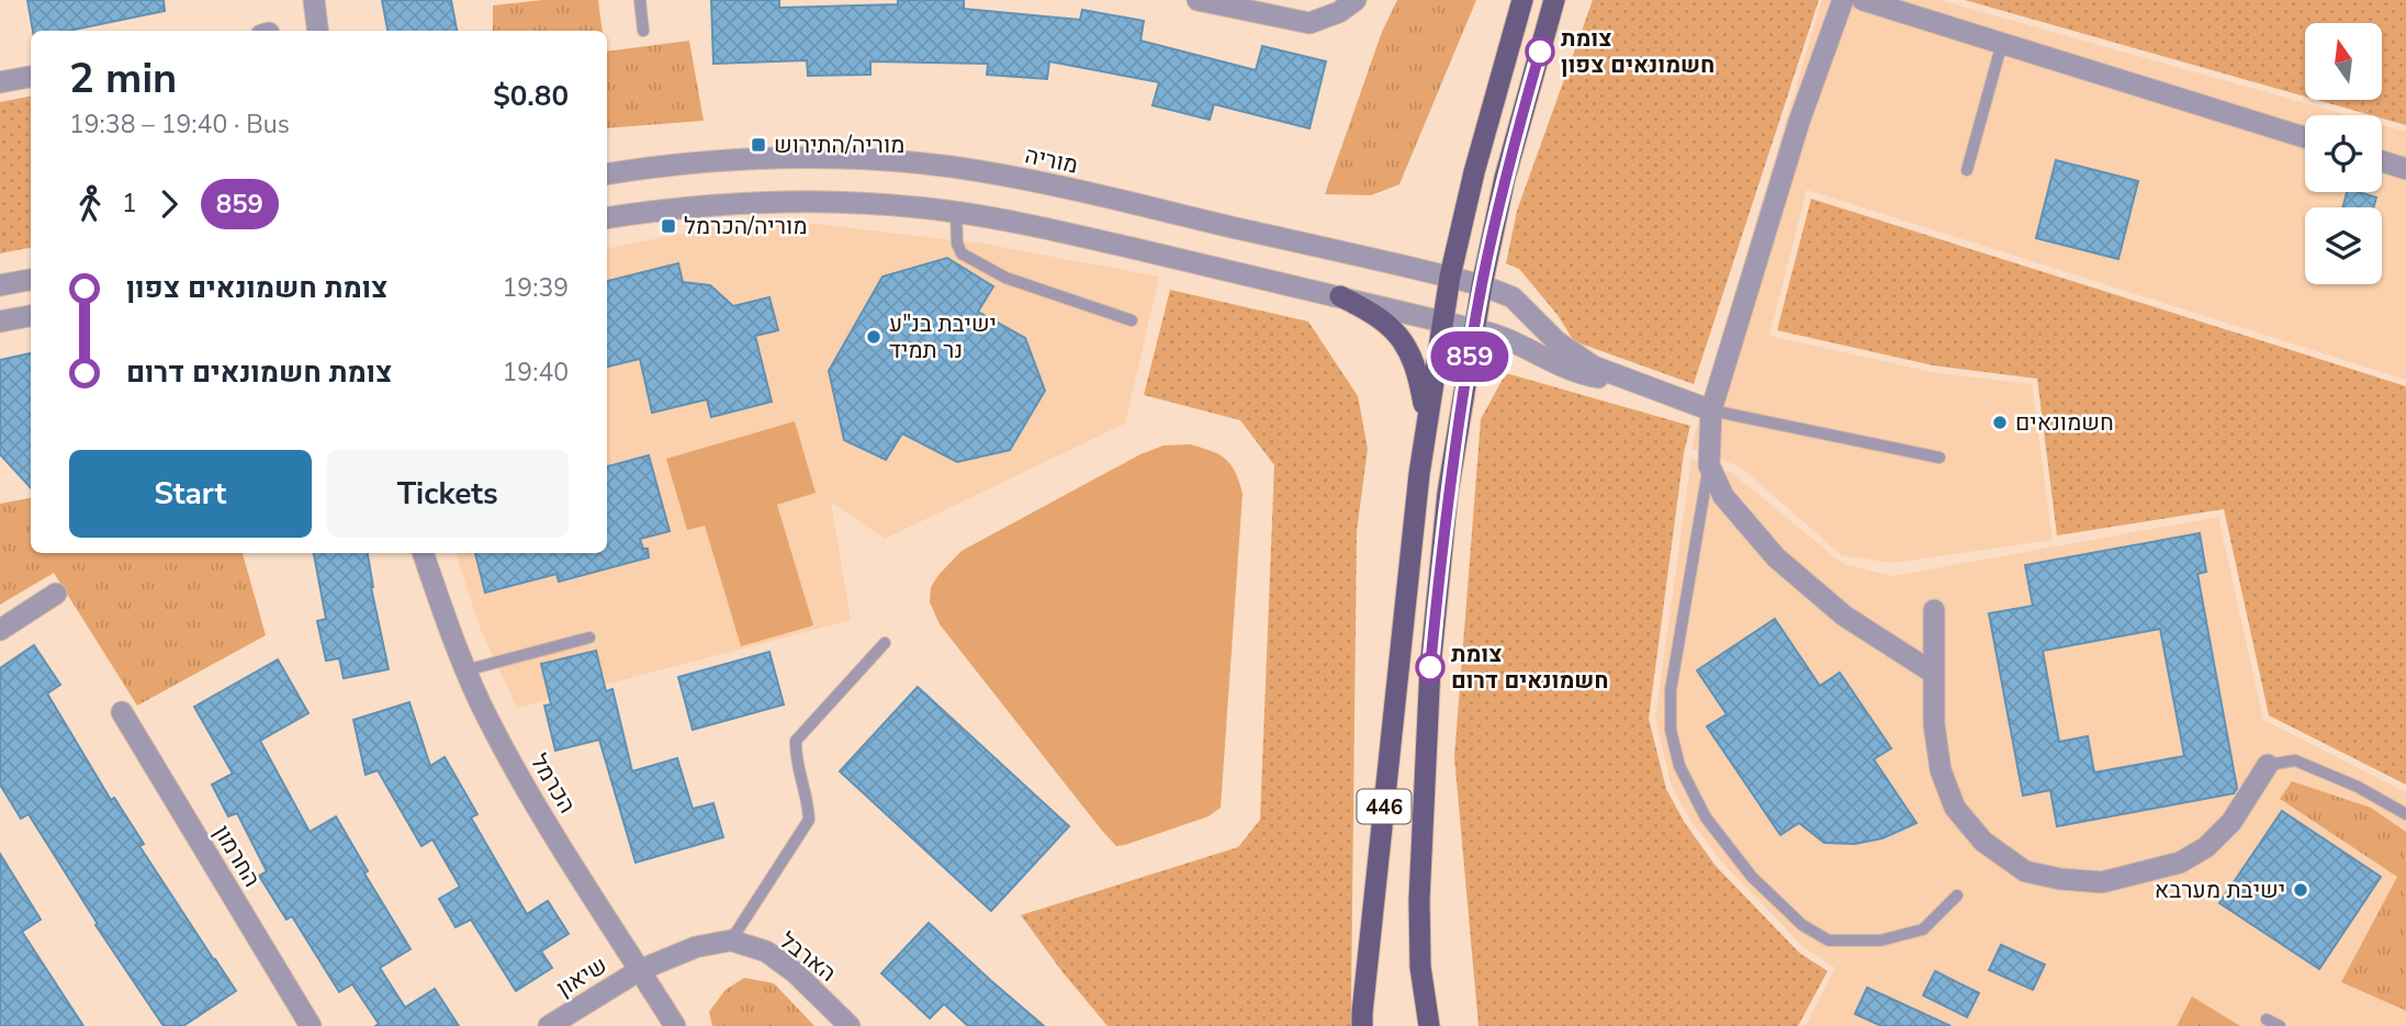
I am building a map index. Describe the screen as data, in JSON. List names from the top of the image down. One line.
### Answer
{"streets":{"main road":["446"],"street":["מוריה","הכרמל","החרמון","הארבל","שיאון"]},"crossings":[["מוריה","446"],["הכרמל","הארבל"],["הכרמל","שיאון"],["הארבל","שיאון"]],"places":{"other":["צומת חשמונאים צפון","ישיבת בנ\"ע נר תמיד","חשמונאים","צומת חשמונאים דרום","ישיבת מערבא"],"transit":["מוריה/התירוש","מוריה/הכרמל"]},"lines":["bus line 859"],"north":"top","page":{"on_map":"859","heading":["2 min","19:38 – 19:40 · Bus","$0.80"],"legs":["1","859"],"list":[{"name":"צומת חשמונאים צפון","value":"19:39"},{"name":"צומת חשמונאים דרום","value":"19:40"}],"buttons":["Start","Tickets"]}}
